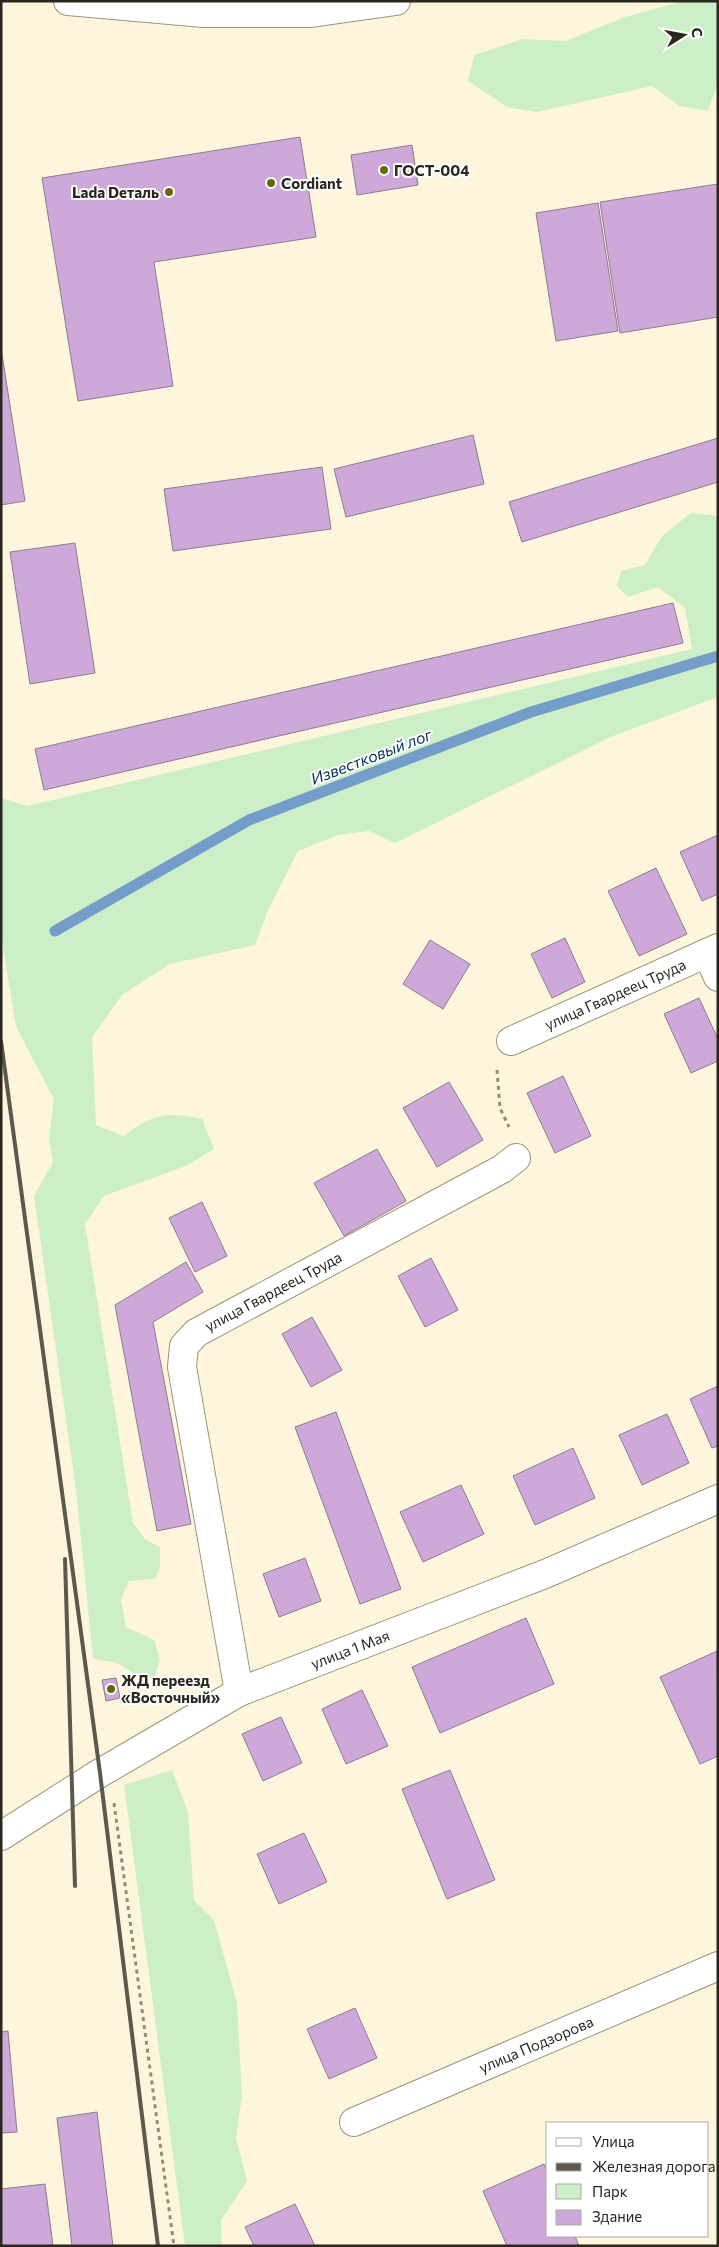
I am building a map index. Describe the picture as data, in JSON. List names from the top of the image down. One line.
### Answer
{"streets":{"street":["улица Гвардеец Труда","улица 1 Мая","улица Подзорова"]},"crossings":[["улица Гвардеец Труда","улица 1 Мая"]],"water":["Известковый лог"],"places":["ГОСТ-004","Cordiant","Lada Dеталь","ЖД переезд «Восточный»"],"legend":["Улица","Железная дорога","Парк","Здание"],"north":"right"}
